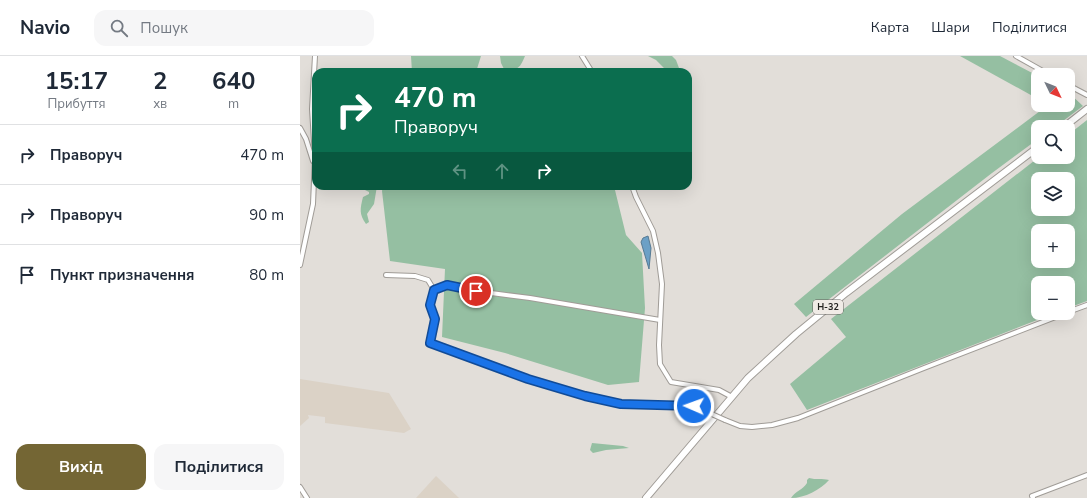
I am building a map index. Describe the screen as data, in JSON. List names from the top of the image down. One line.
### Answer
{"streets":{"main road":["Н-32"]},"north":"bottom right","page":{"header":"Navio","search":"Пошук","nav":["Карта","Шари","Поділитися"],"eta":["15:17","Прибуття","2","хв","640","m"],"map_buttons":["+","−"],"turn":["470 m","Праворуч"],"list":[{"name":"Праворуч","value":"470 m"},{"name":"Праворуч","value":"90 m"},{"name":"Пункт призначення","value":"80 m"}],"buttons":["Вихід","Поділитися"]}}
